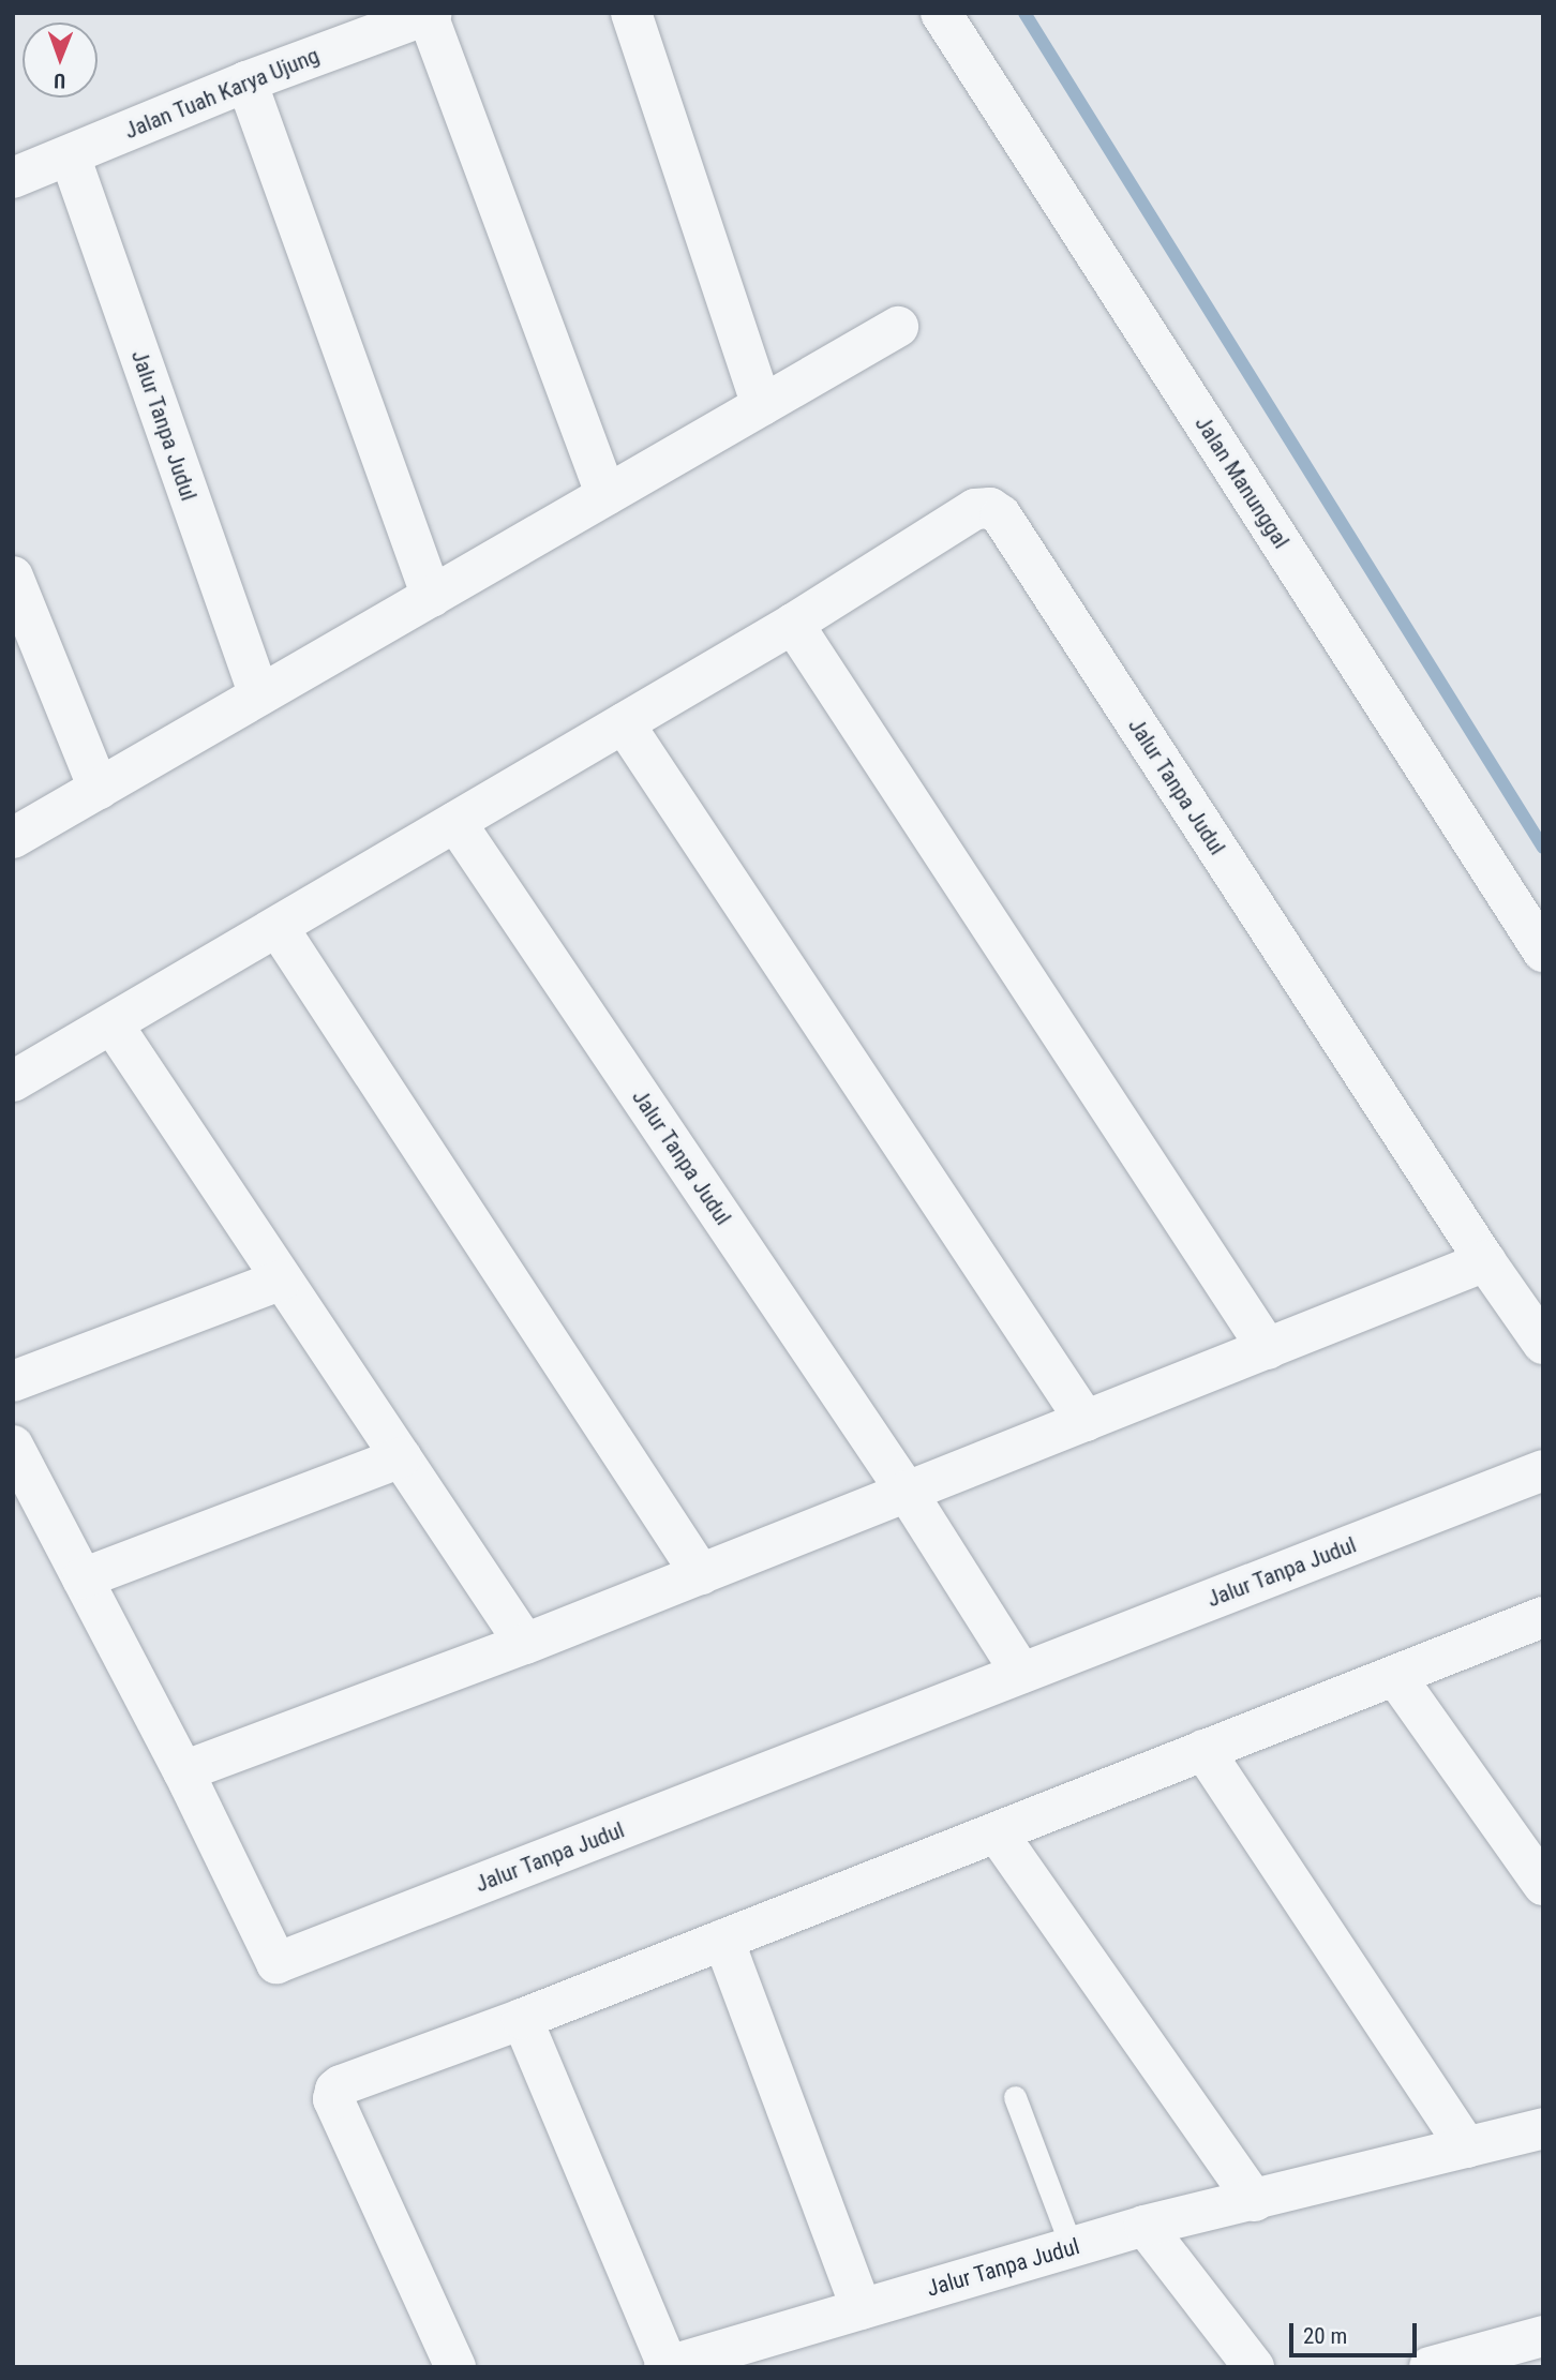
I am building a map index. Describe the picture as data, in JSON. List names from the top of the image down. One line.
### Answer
{"streets":{"street":["Jalan Tuah Karya Ujung","Jalur Tanpa Judul","Jalan Manunggal"]},"crossings":[["Jalan Tuah Karya Ujung","Jalur Tanpa Judul"]],"scale_bar":"20 m","north":"bottom"}
